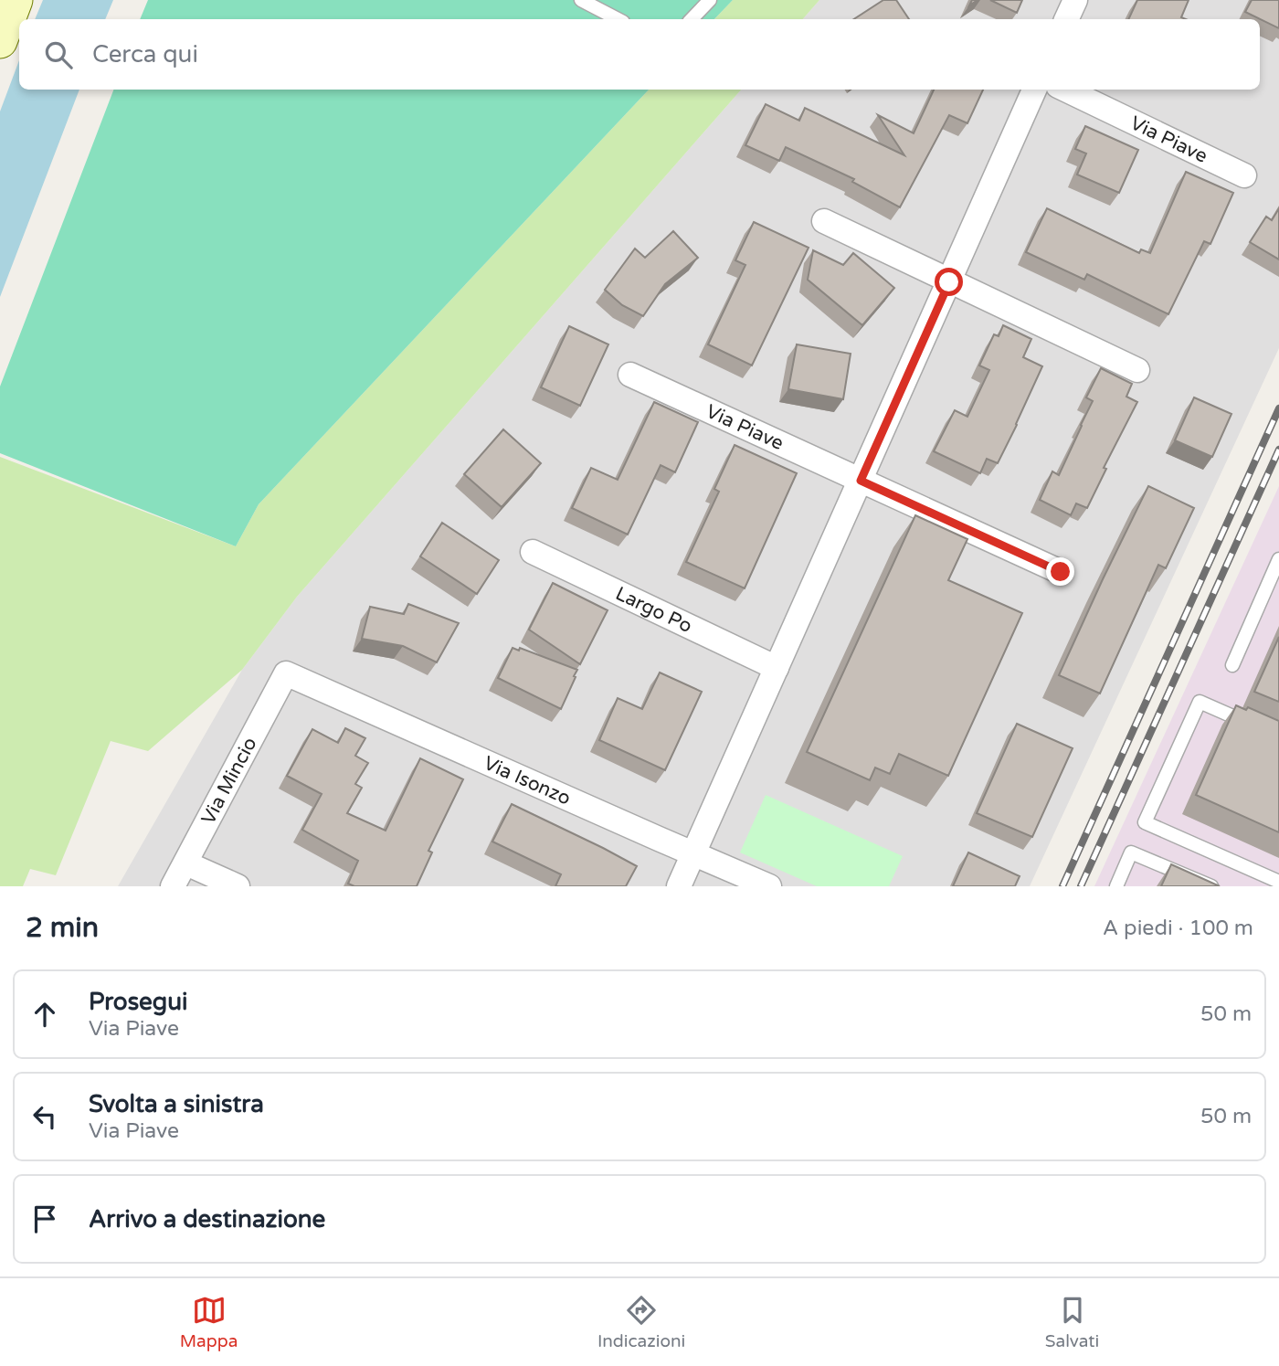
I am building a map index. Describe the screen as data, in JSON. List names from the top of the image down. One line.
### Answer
{"streets":{"street":["Via Piave","Largo Po","Via Mincio","Via Isonzo"]},"crossings":[["Via Mincio","Via Isonzo"]],"page":{"search":"Cerca qui","heading":["2 min","A piedi · 100 m"],"list":[["Prosegui","Via Piave","50 m"],["Svolta a sinistra","Via Piave","50 m"],"Arrivo a destinazione"],"nav":["Mappa","Indicazioni","Salvati"]}}
